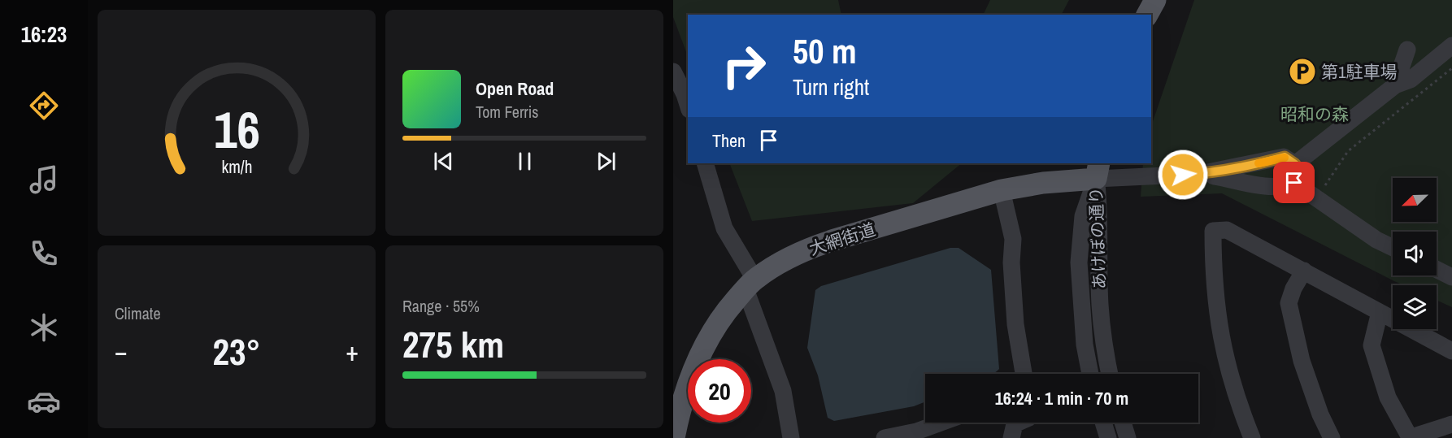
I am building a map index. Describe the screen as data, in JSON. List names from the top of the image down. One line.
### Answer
{"streets":{"main road":["大網街道"],"street":["あけぼの通り"]},"crossings":[["あけぼの通り","大網街道"]],"parks":["昭和の森"],"places":{"parking":["第1駐車場"]},"north":"bottom left","page":{"tabs":"16:23","turn":["50 m","Turn right"],"song":["Open Road","Tom Ferris"],"then":"Then","tile":["Climate",["Range · 55%","275 km"]],"heat":["−","23°","+"],"limit":"20","trip":"16:24 · 1 min · 70 m","gauge":["16","km/h"]}}
